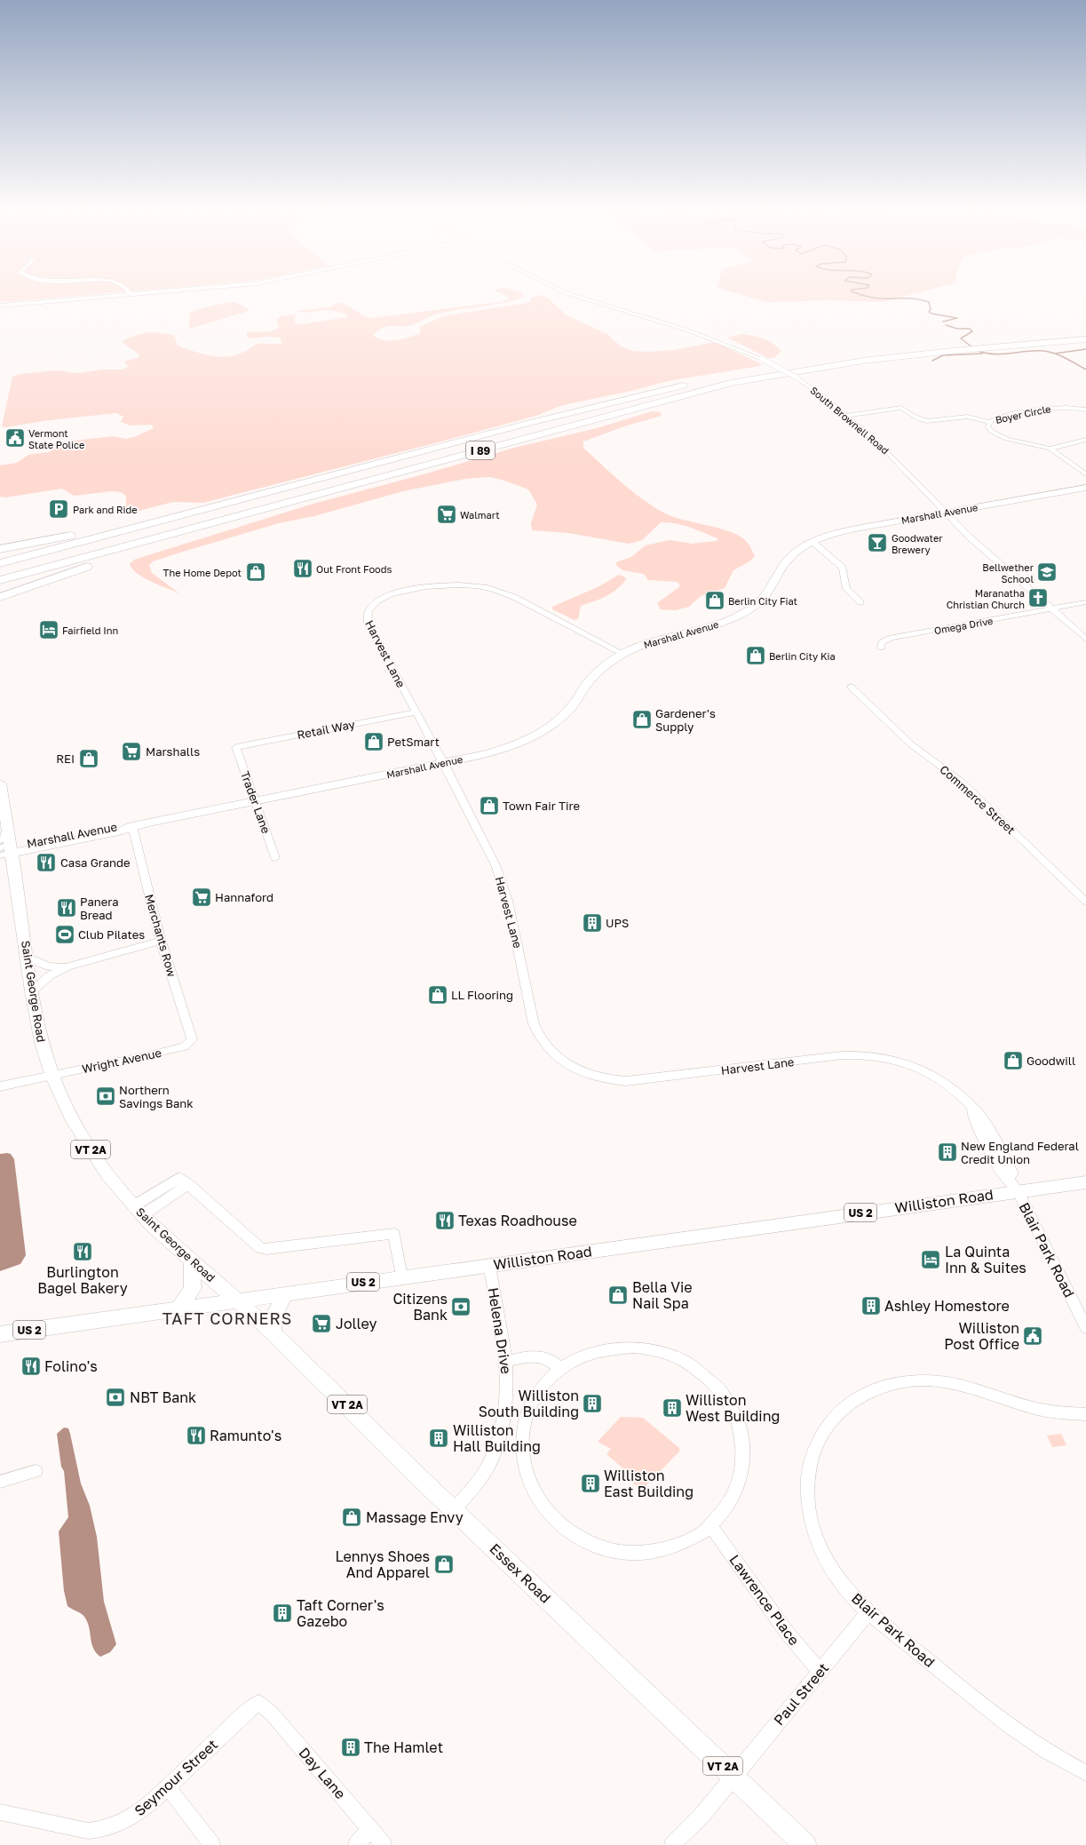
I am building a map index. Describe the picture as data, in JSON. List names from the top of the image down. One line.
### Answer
{"streets":{"highway":["I 89"],"main road":["Marshall Avenue","Saint George Road","VT 2A","Williston Road","US 2","Essex Road"],"street":["Boyer Circle","South Brownell Road","Omega Drive","Harvest Lane","Retail Way","Commerce Street","Trader Lane","Merchants Row","Wright Avenue","Blair Park Road","Helena Drive","Lawrence Place","Paul Street","Day Lane","Seymour Street"]},"crossings":[["South Brownell Road","Marshall Avenue"],["South Brownell Road","Omega Drive"],["Marshall Avenue","Harvest Lane"],["Marshall Avenue","Trader Lane"],["Marshall Avenue","Merchants Row"],["Marshall Avenue","Saint George Road"],["Harvest Lane","Retail Way"],["Harvest Lane","Williston Road"],["Harvest Lane","Blair Park Road"],["Retail Way","Trader Lane"],["Merchants Row","Wright Avenue"],["Saint George Road","Wright Avenue"],["Saint George Road","Williston Road"],["Saint George Road","Essex Road"],["Williston Road","Blair Park Road"],["Williston Road","Helena Drive"],["Williston Road","Essex Road"],["Blair Park Road","Paul Street"],["Helena Drive","Essex Road"],["Essex Road","Paul Street"],["Lawrence Place","Paul Street"],["Day Lane","Seymour Street"]],"districts":["TAFT CORNERS"],"places":{"public building":["Vermont State Police","Williston Post Office"],"parking":["Park and Ride"],"supermarket":["Walmart","Marshalls","Hannaford","Jolley"],"bar":["Goodwater Brewery"],"restaurant":["Out Front Foods","Casa Grande","Panera Bread","Texas Roadhouse","Burlington Bagel Bakery","Folino's","Ramunto's"],"shop":["The Home Depot","Berlin City Fiat","Berlin City Kia","Gardener's Supply","PetSmart","REI","Town Fair Tire","LL Flooring","Goodwill","Bella Vie Nail Spa","Massage Envy","Lennys Shoes And Apparel"],"school or university":["Bellwether School"],"church":["Maranatha Christian Church"],"hotel":["Fairfield Inn","La Quinta Inn & Suites"],"building":["UPS","New England Federal Credit Union","Ashley Homestore","Williston South Building","Williston West Building","Williston Hall Building","Williston East Building","Taft Corner's Gazebo","The Hamlet"],"sports":["Club Pilates"],"bank":["Northern Savings Bank","Citizens Bank","NBT Bank"]}}
